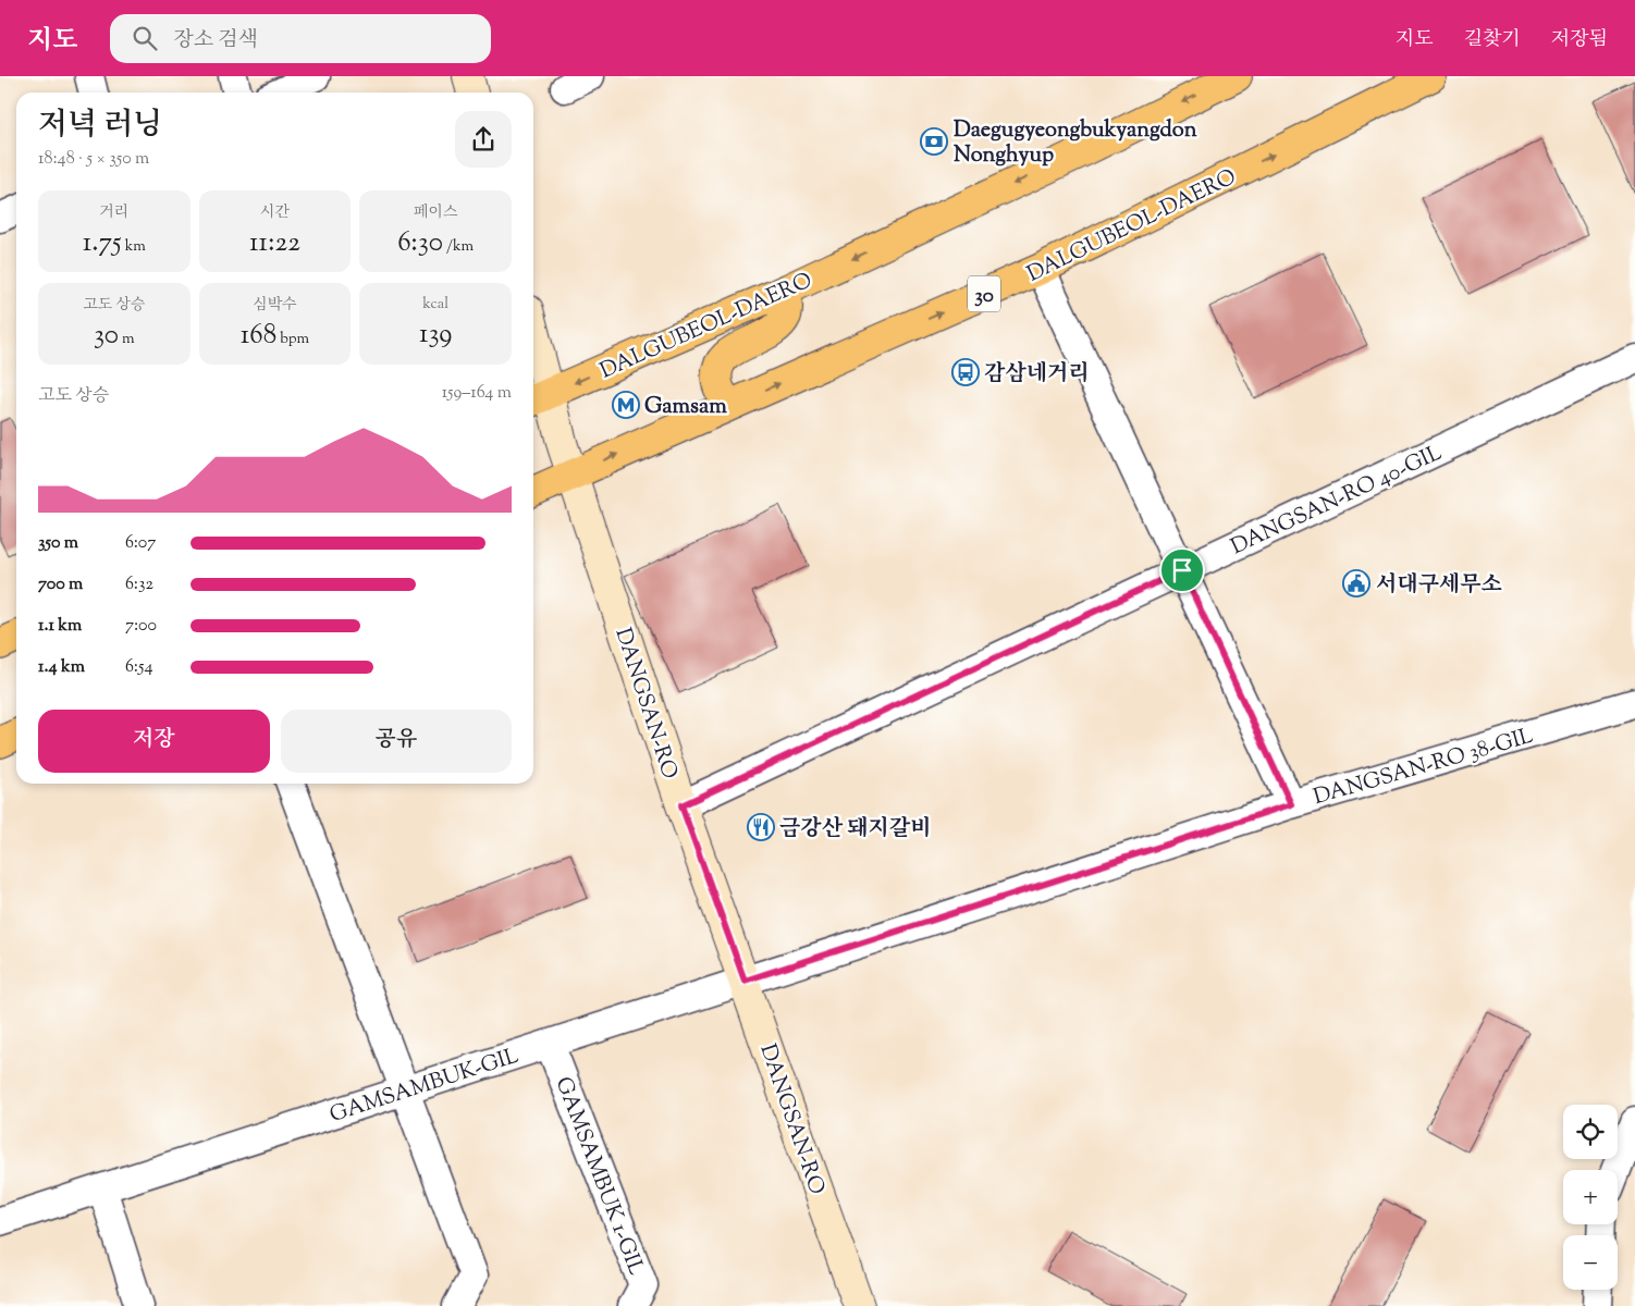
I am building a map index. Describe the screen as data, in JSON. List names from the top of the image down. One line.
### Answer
{"streets":{"main road":["DALGUBEOL-DAERO","30","DANGSAN-RO"],"street":["DANGSAN-RO 40-GIL","DANGSAN-RO 38-GIL","GAMSAMBUK-GIL","GAMSAMBUK 1-GIL"]},"crossings":[["DALGUBEOL-DAERO","DANGSAN-RO"],["DANGSAN-RO 40-GIL","DANGSAN-RO"],["DANGSAN-RO","DANGSAN-RO 38-GIL"],["DANGSAN-RO","GAMSAMBUK-GIL"],["DANGSAN-RO 38-GIL","GAMSAMBUK-GIL"],["GAMSAMBUK-GIL","GAMSAMBUK 1-GIL"]],"places":{"bank":["Daegugyeongbukyangdon Nonghyup"],"bus stop":["감삼네거리"],"metro station":["Gamsam"],"public building":["서대구세무소"],"restaurant":["금강산 돼지갈비"]},"page":{"header":"지도","search":"장소 검색","nav":["지도","길찾기","저장됨"],"heading":["저녁 러닝","18:48 · 5 × 350 m"],"stats":[["거리","1.75 km"],["시간","11:22"],["페이스","6:30 /km"],["고도 상승","30 m"],["심박수","168 bpm"],["kcal","139"]],"chart":["고도 상승","159–164 m"],"list":[{"name":"350 m","note":"6:07"},{"name":"700 m","note":"6:32"},{"name":"1.1 km","note":"7:00"},{"name":"1.4 km","note":"6:54"}],"buttons":["저장","공유"],"map_buttons":["+","−"]}}
